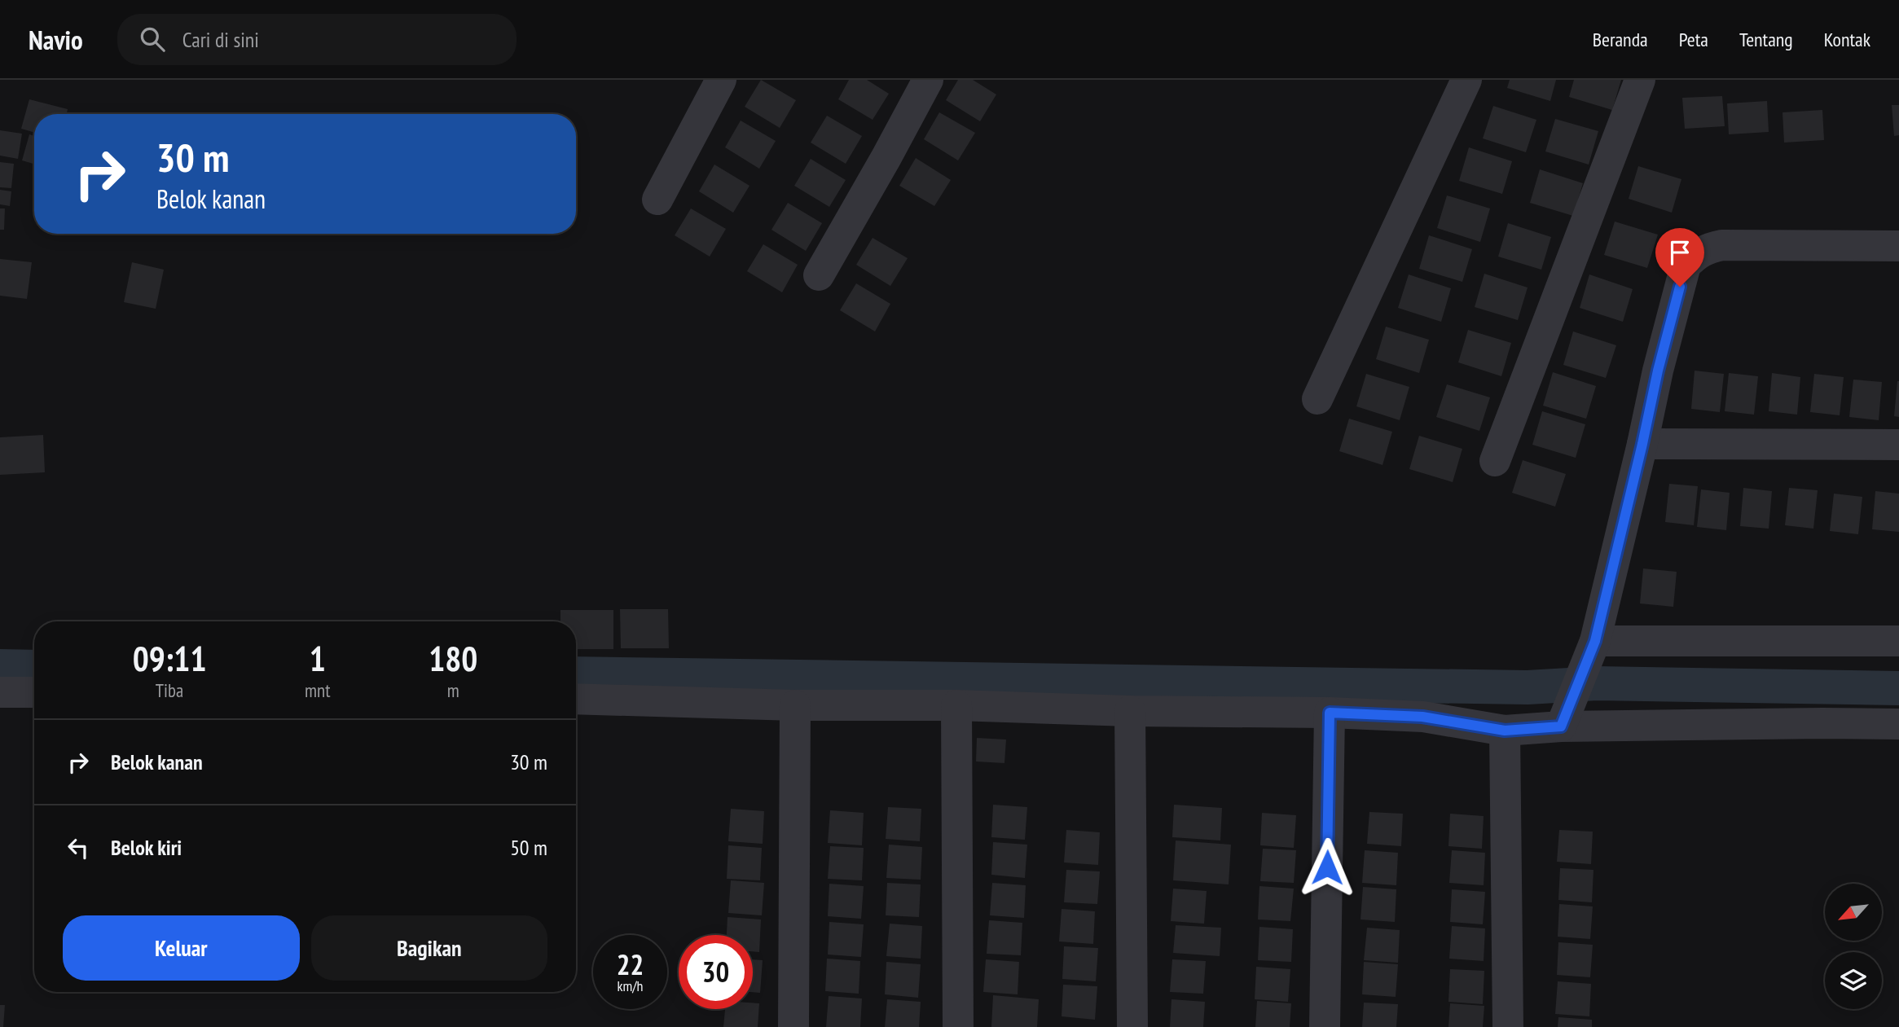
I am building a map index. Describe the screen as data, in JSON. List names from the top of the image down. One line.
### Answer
{"north":"bottom left","page":{"header":"Navio","search":"Cari di sini","nav":["Beranda","Peta","Tentang","Kontak"],"turn":["30 m","Belok kanan"],"eta":["09:11","Tiba","1","mnt","180","m"],"list":[{"name":"Belok kanan","value":"30 m"},{"name":"Belok kiri","value":"50 m"}],"buttons":["Keluar","Bagikan"],"speed":"22 km/h","limit":"30"}}
